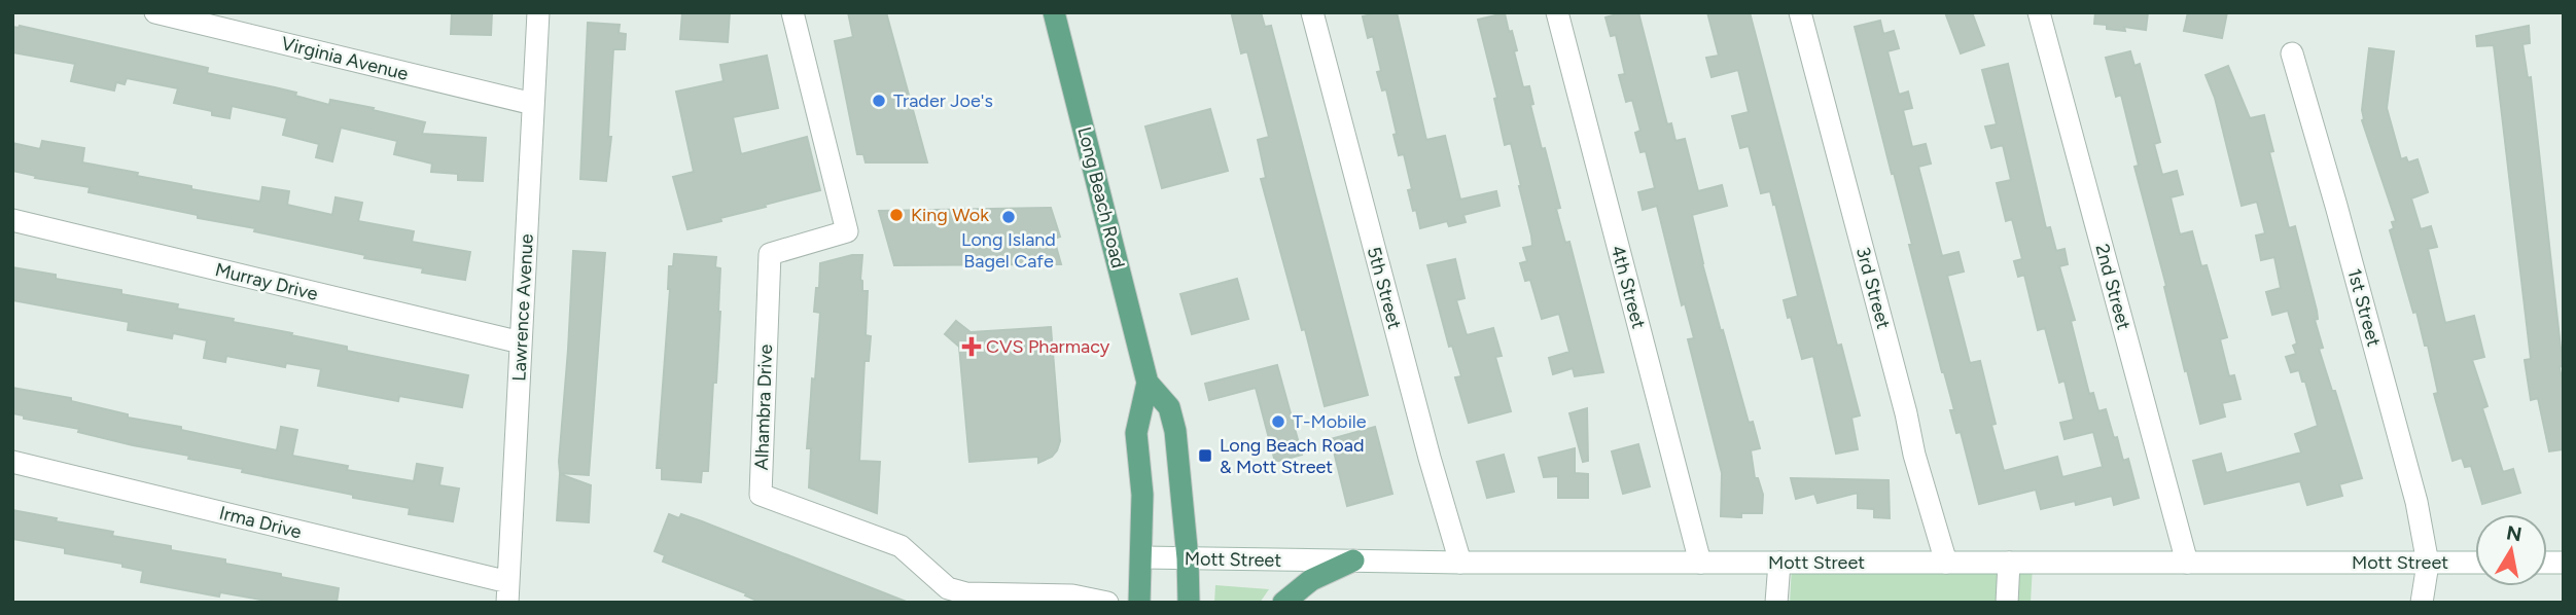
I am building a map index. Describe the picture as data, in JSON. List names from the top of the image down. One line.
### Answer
{"streets":{"main road":["Long Beach Road"],"street":["Virginia Avenue","Murray Drive","4th Street","2nd Street","5th Street","3rd Street","Lawrence Avenue","1st Street","Alhambra Drive","Irma Drive","Mott Street"]},"crossings":[["Virginia Avenue","Lawrence Avenue"],["Long Beach Road","Mott Street"],["Murray Drive","Lawrence Avenue"],["4th Street","Mott Street"],["2nd Street","Mott Street"],["5th Street","Mott Street"],["3rd Street","Mott Street"],["Lawrence Avenue","Irma Drive"],["1st Street","Mott Street"]],"places":{"other":["Trader Joe's","King Wok","Long Island Bagel Cafe","T-Mobile"],"health":["CVS Pharmacy"],"transit":["Long Beach Road & Mott Street"]},"north":"top"}
